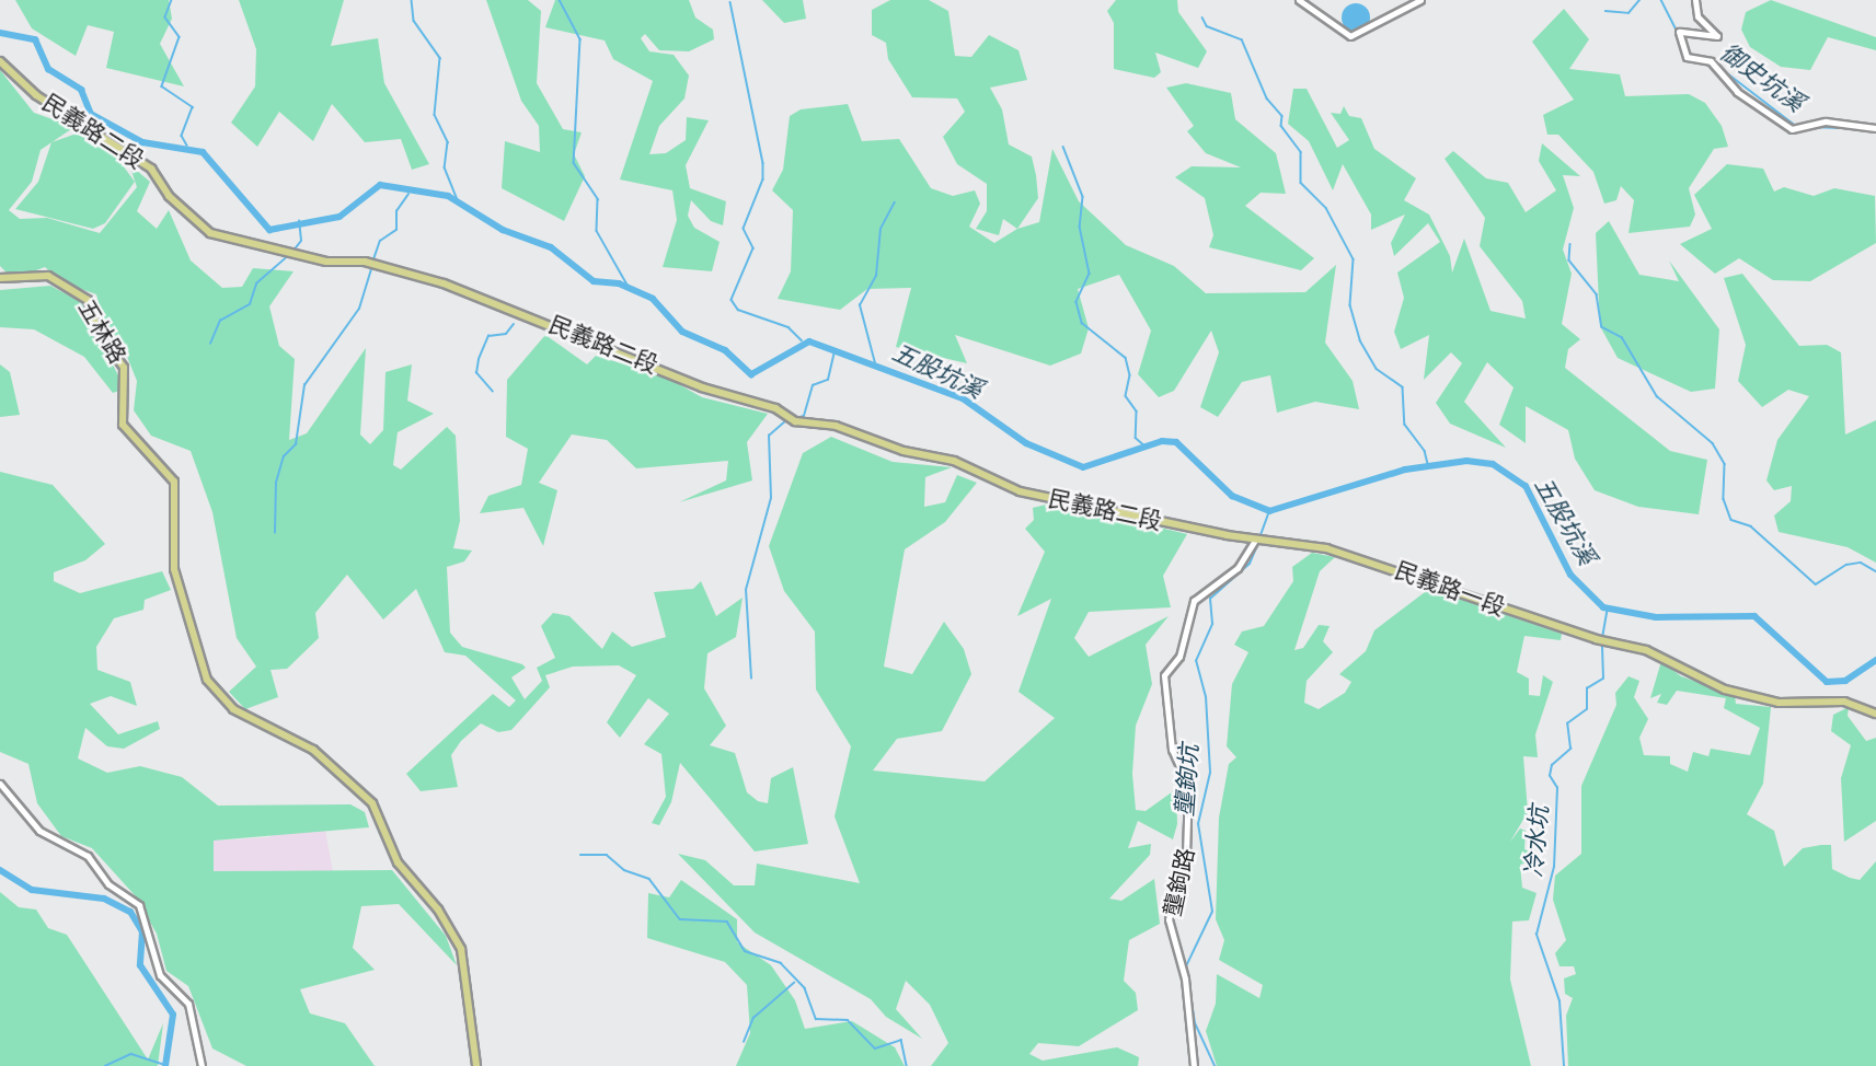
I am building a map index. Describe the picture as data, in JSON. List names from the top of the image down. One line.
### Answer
{"streets":{"main road":["民義路二段","五林路","民義路一段"],"street":["壟鉤路"]},"crossings":[["民義路二段","民義路一段"],["民義路二段","壟鉤路"]],"water":["御史坑溪","五股坑溪","壟鉤坑","冷水坑"]}
